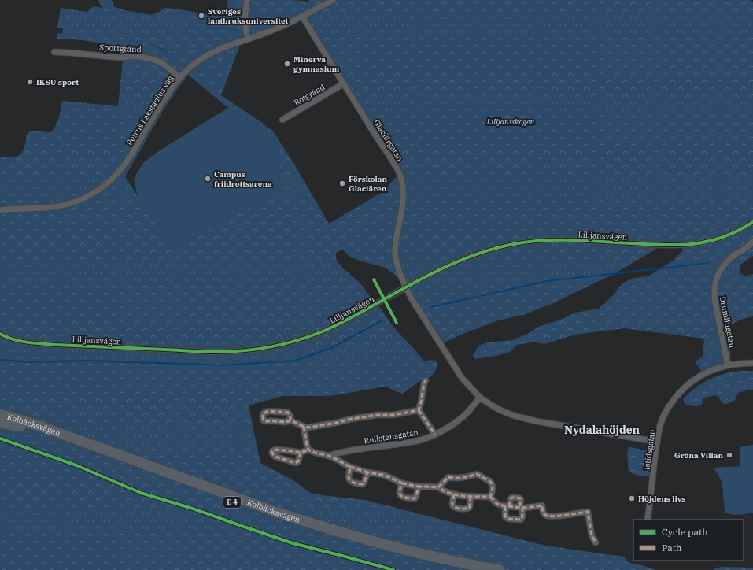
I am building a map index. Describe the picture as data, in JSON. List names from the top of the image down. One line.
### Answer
{"streets":{"highway":["Kolbäcksvägen","E 4"],"street":["Sportgränd","Rotgränd","Petrus Laestadius väg","Glaciärgatan","Lilljansvägen","Drumlingatan","Rullstensgatan","Istidsgatan"]},"crossings":[["Sportgränd","Petrus Laestadius väg"],["Rotgränd","Glaciärgatan"],["Petrus Laestadius väg","Glaciärgatan"],["Glaciärgatan","Lilljansvägen"],["Drumlingatan","Istidsgatan"]],"districts":["Nydalahöjden"],"parks":["Lilljansskogen"],"places":["Sveriges lantbruksuniversitet","Minerva gymnasium","IKSU sport","Campus friidrottsarena","Förskolan Glaciären","Gröna Villan","Höjdens livs"],"legend":["Cycle path","Path"]}
